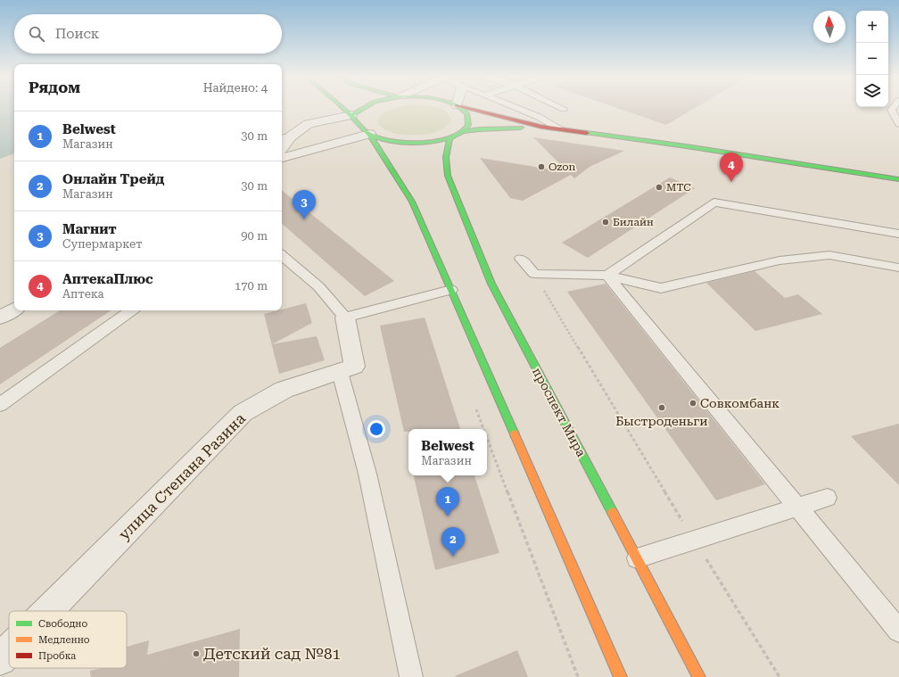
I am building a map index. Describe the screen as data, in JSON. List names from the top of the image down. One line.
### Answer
{"streets":{"main road":["проспект Мира"],"street":["улица Степана Разина"]},"places":["Ozon","МТС","Билайн","Совкомбанк","Быстроденьги","Детский сад №81"],"legend":["Свободно","Медленно","Пробка"],"north":"top","page":{"map_buttons":["+","−"],"search":"Поиск","heading":["Рядом","Найдено: 4"],"list":[{"mark":"1","name":"Belwest","note":"Магазин","value":"30 m"},{"mark":"2","name":"Онлайн Трейд","note":"Магазин","value":"30 m"},{"mark":"3","name":"Магнит","note":"Супермаркет","value":"90 m"},{"mark":"4","name":"АптекаПлюс","note":"Аптека","value":"170 m"}],"pins":["4","3","1","2"],"popup":["Belwest","Магазин"]}}
